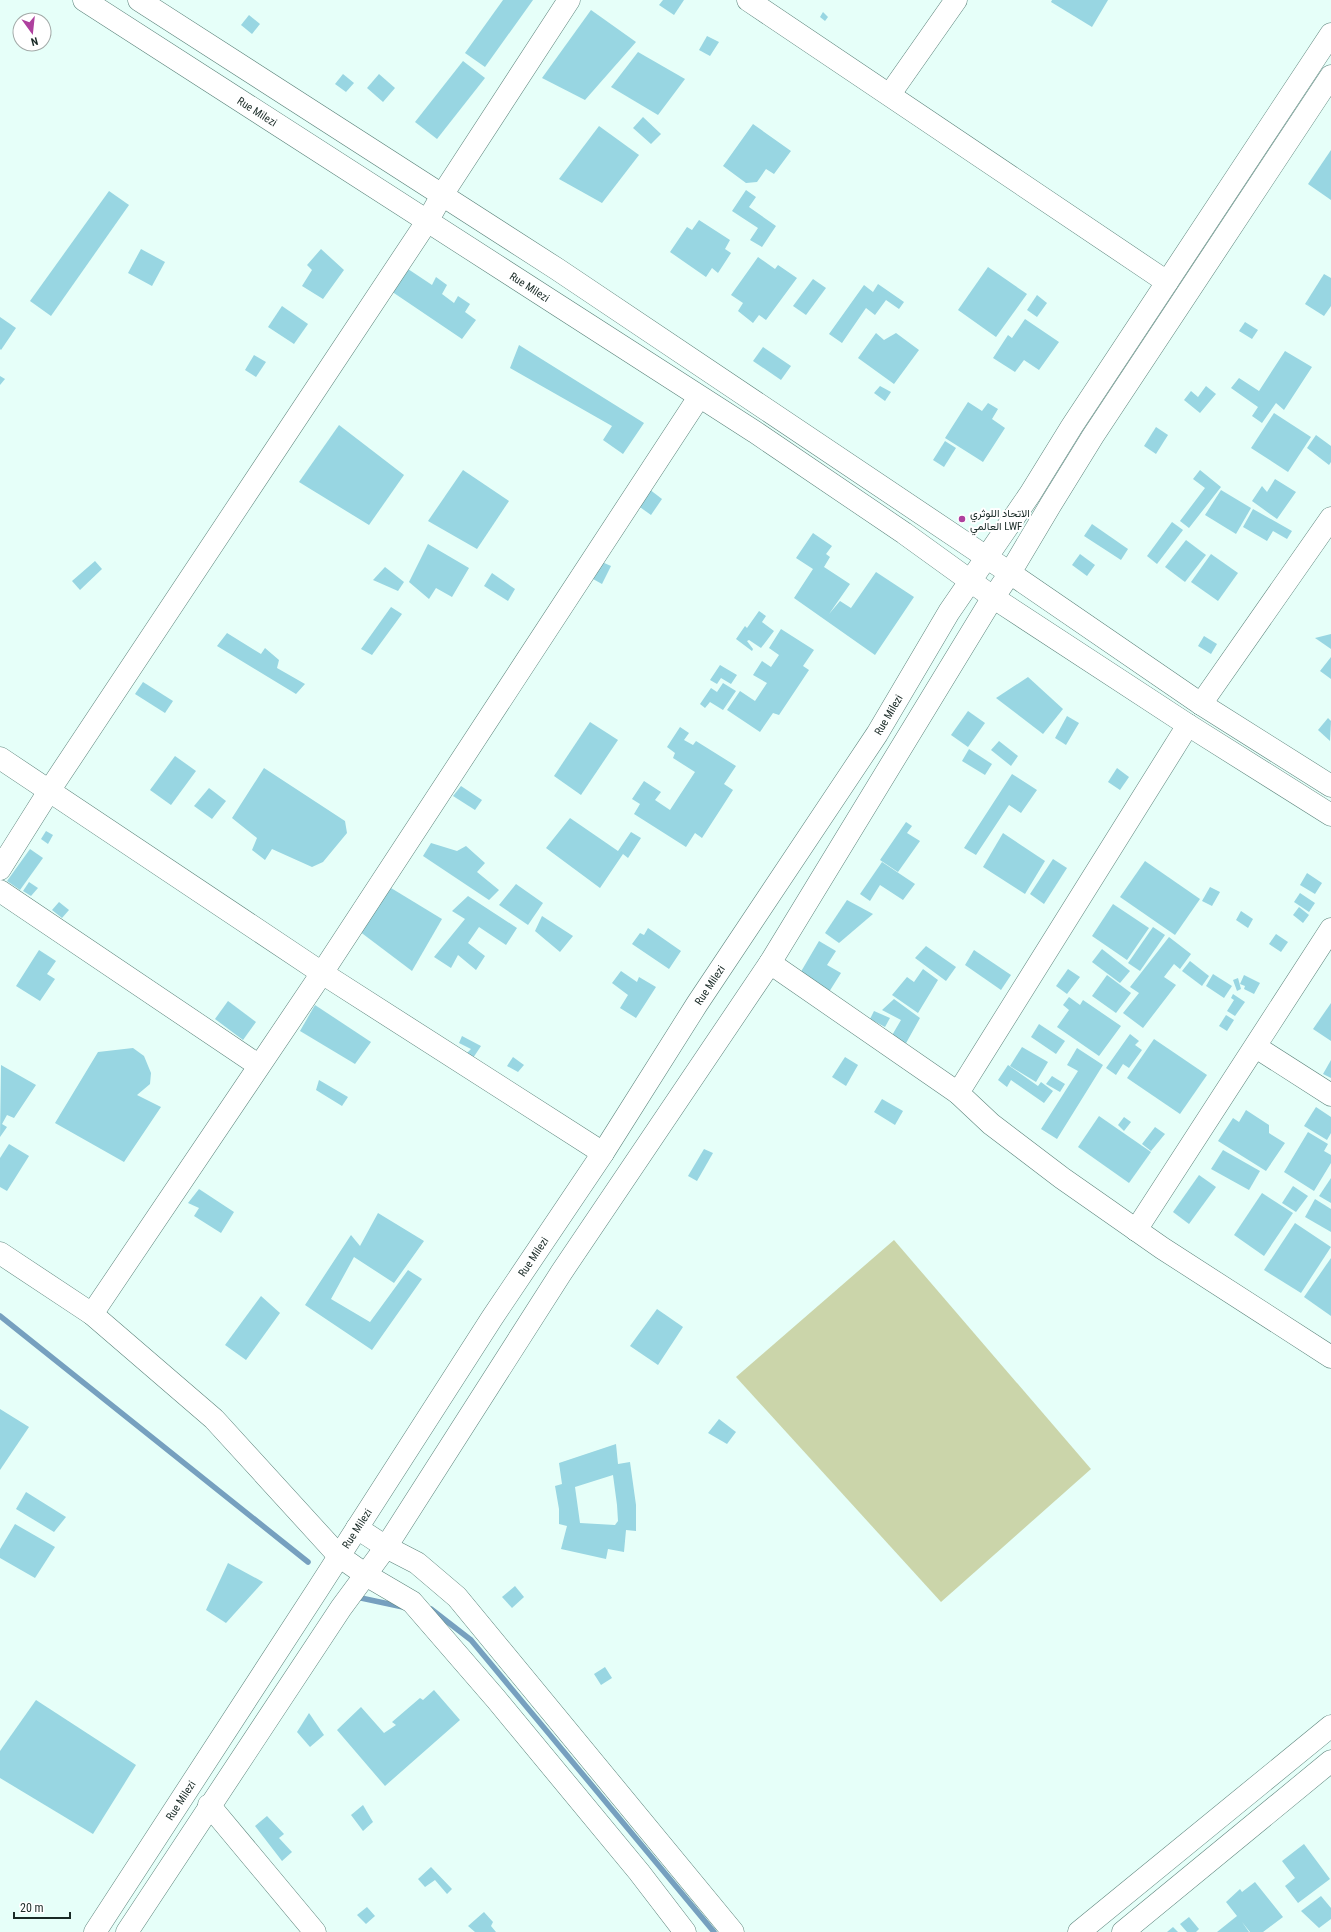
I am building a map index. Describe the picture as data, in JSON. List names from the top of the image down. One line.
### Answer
{"streets":{"street":["Rue Milezi"]},"places":["الاتحاد اللوثري العالمي LWF"],"scale_bar":"20 m","north":"bottom"}
